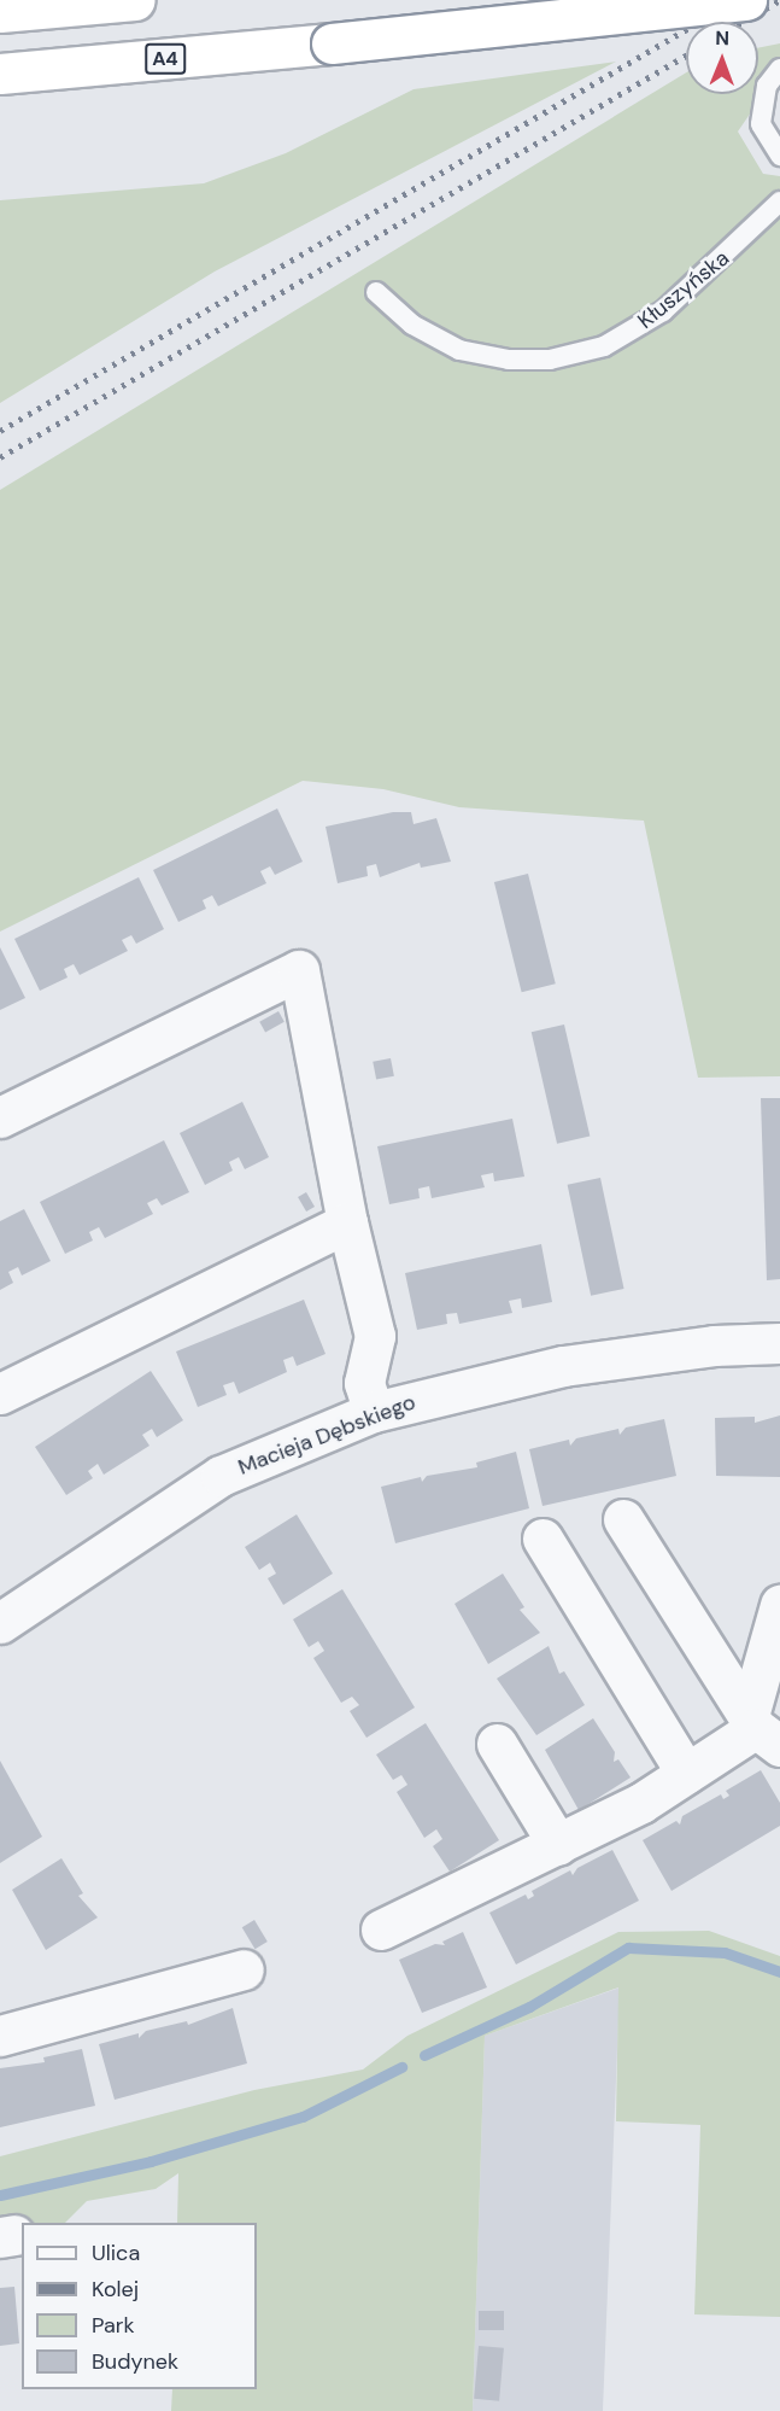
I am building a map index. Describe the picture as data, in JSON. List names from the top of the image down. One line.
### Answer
{"streets":{"highway":["A4"],"street":["Macieja Dębskiego"],"lane":["Kłuszyńska"]},"legend":["Ulica","Kolej","Park","Budynek"],"north":"top"}
